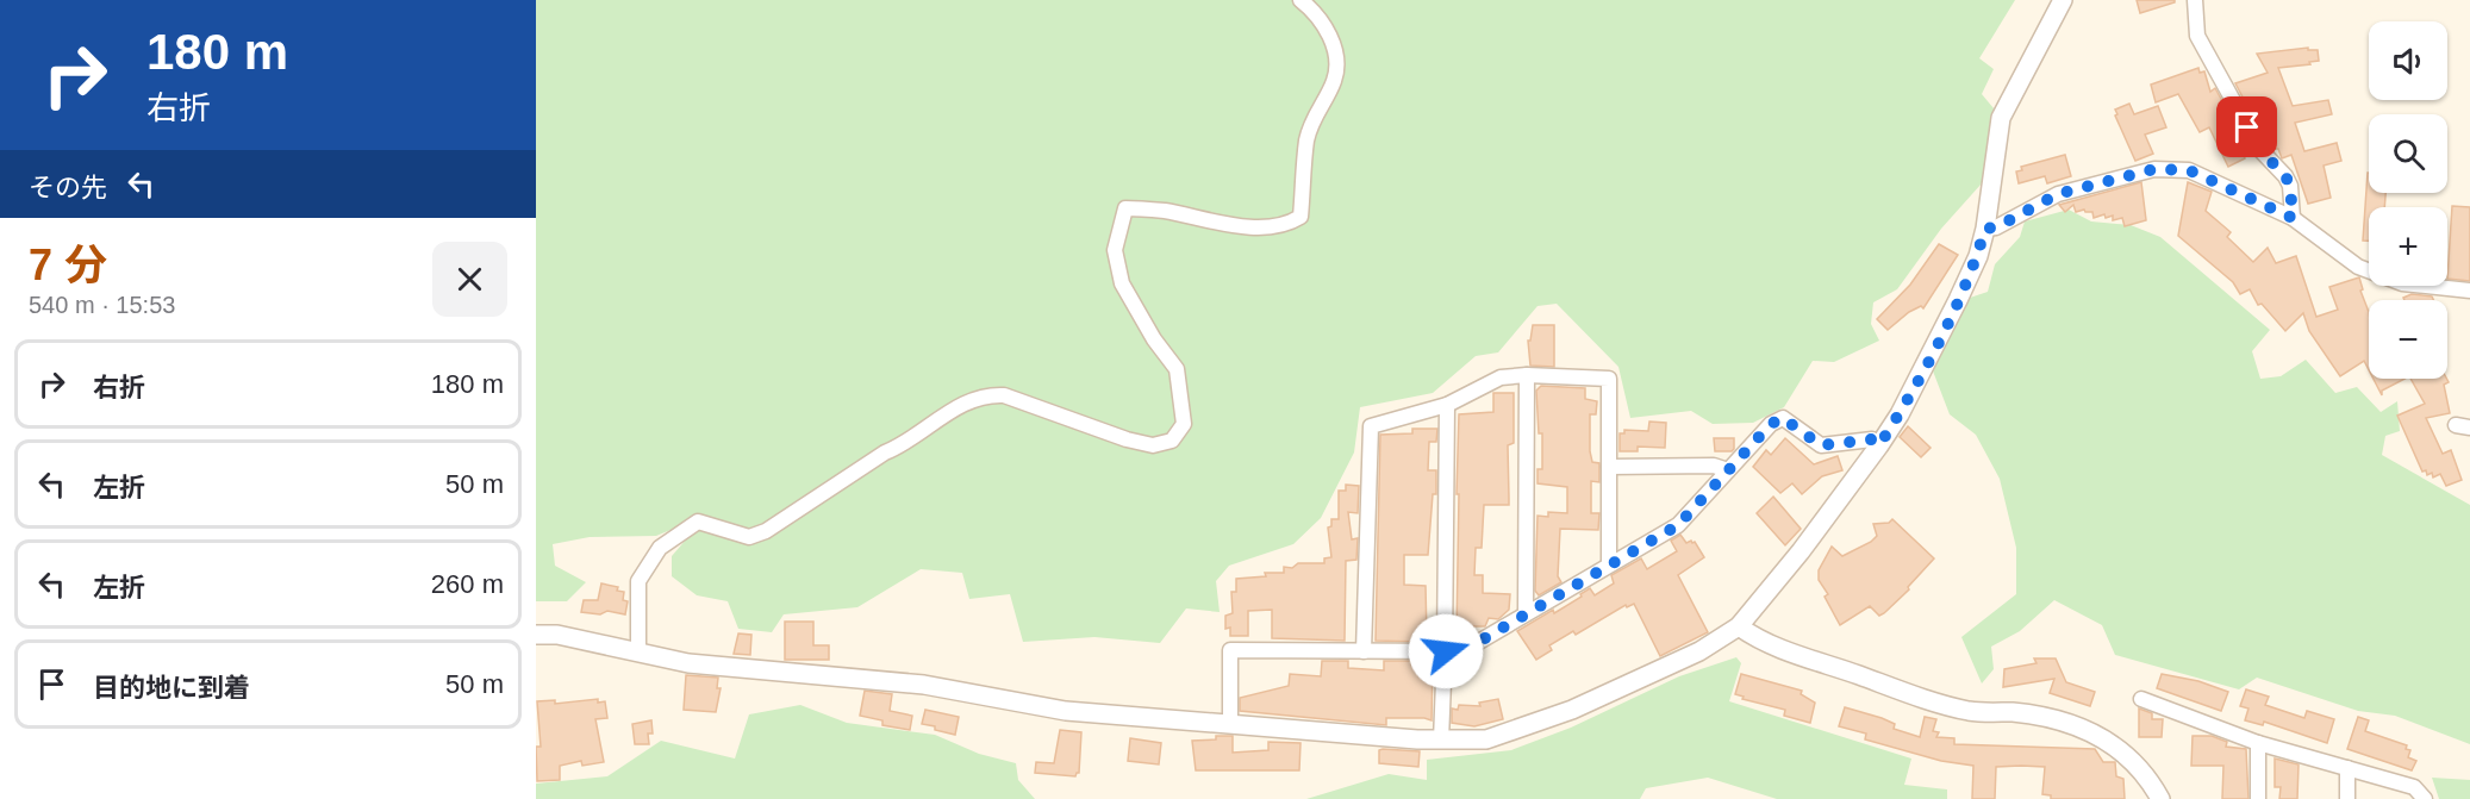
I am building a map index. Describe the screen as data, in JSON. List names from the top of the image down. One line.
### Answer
{"page":{"turn":["180 m","右折"],"map_buttons":["+","−"],"then":"その先","heading":["7 分","540 m · 15:53"],"list":[{"name":"右折","value":"180 m"},{"name":"左折","value":"50 m"},{"name":"左折","value":"260 m"},{"name":"目的地に到着","value":"50 m"}]}}
